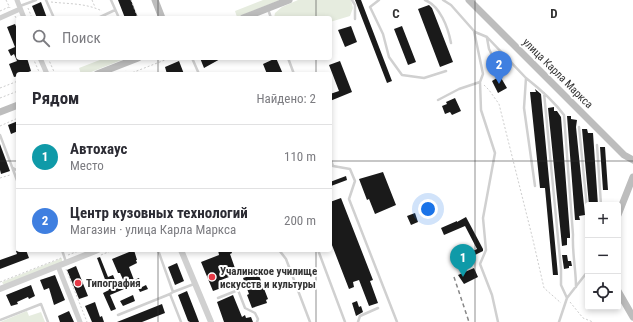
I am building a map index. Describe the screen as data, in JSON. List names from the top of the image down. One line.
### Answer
{"streets":{"main road":["улица Карла Маркса"]},"places":["Учалинское училище искусств и культуры","Типография"],"page":{"search":"Поиск","pins":["2","1"],"heading":["Рядом","Найдено: 2"],"list":[{"mark":"1","name":"Автохаус","note":"Место","value":"110 m"},{"mark":"2","name":"Центр кузовных технологий","note":"Магазин · улица Карла Маркса","value":"200 m"}],"map_buttons":["+","−"]},"grid":{"columns":["C","D"]}}
